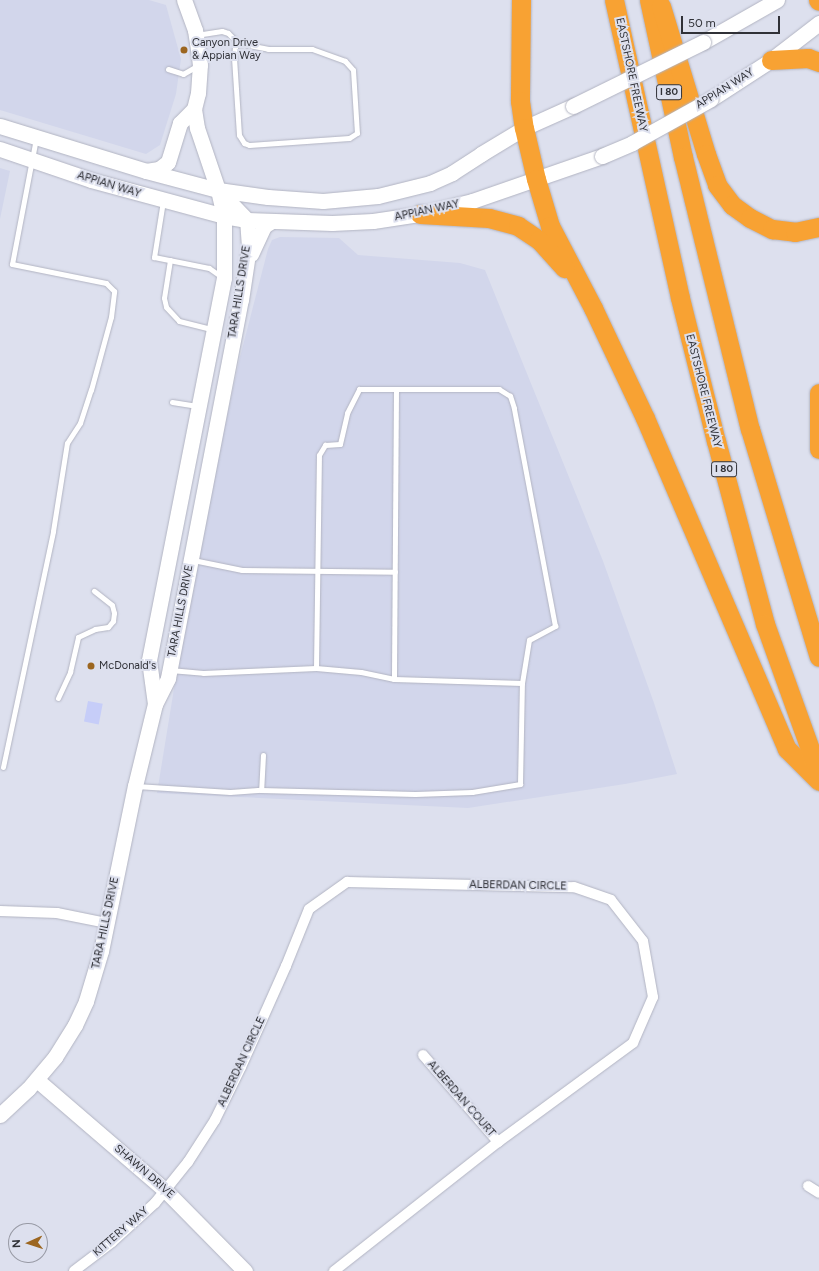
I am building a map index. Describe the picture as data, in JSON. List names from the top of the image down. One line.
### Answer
{"streets":{"highway":["EASTSHORE FREEWAY","I 80"],"street":["APPIAN WAY","TARA HILLS DRIVE","ALBERDAN CIRCLE","ALBERDAN COURT","SHAWN DRIVE","KITTERY WAY"]},"crossings":[["APPIAN WAY","TARA HILLS DRIVE"],["TARA HILLS DRIVE","SHAWN DRIVE"],["ALBERDAN CIRCLE","ALBERDAN COURT"],["ALBERDAN CIRCLE","SHAWN DRIVE"],["ALBERDAN CIRCLE","KITTERY WAY"],["SHAWN DRIVE","KITTERY WAY"]],"places":["Canyon Drive & Appian Way","McDonald's"],"scale_bar":"50 m","north":"left"}
